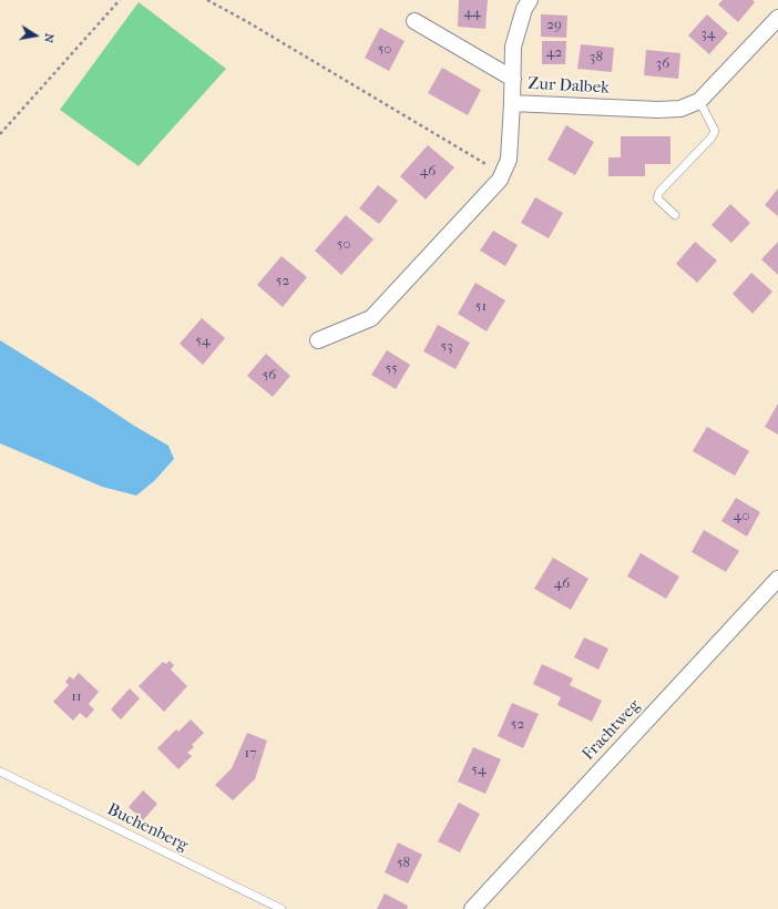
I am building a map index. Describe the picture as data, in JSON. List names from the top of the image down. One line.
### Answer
{"streets":{"street":["Zur Dalbek","Frachtweg"],"lane":["Buchenberg"]},"house_numbers":["44","29","34","50","42","38","36","46","50","52","51","54","53","55","56","40","46","11","52","17","54","58"],"north":"right"}
